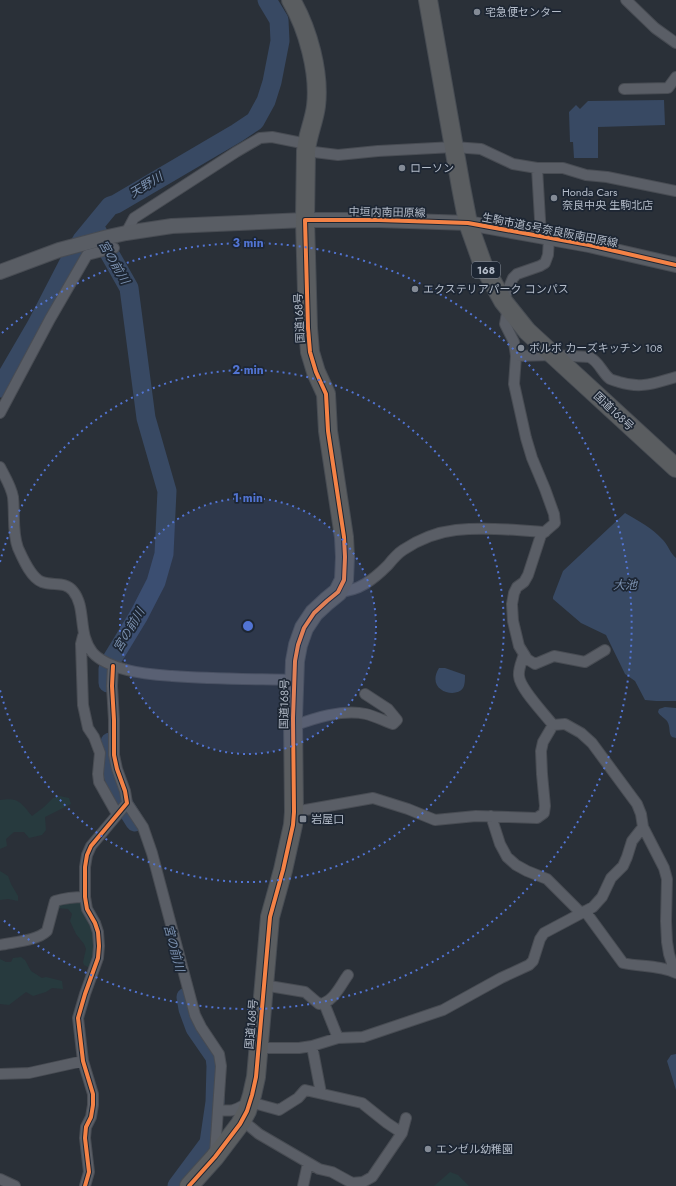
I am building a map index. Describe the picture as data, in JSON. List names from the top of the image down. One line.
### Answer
{"streets":{"highway":["168","国道168号"],"main road":["中垣内南田原線","生駒市道5号奈良阪南田原線"]},"crossings":[["中垣内南田原線","生駒市道5号奈良阪南田原線"],["中垣内南田原線","国道168号"],["生駒市道5号奈良阪南田原線","国道168号"]],"water":["天野川","宮の前川","大池"],"places":{"other":["宅急便センター","ローソン","Honda Cars 奈良中央 生駒北店","エクステリアパーク コンパス","ボルボ カーズキッチン 108","エンゼル幼稚園"],"transit":["岩屋口"]},"rings":["3 min","2 min","1 min"]}
